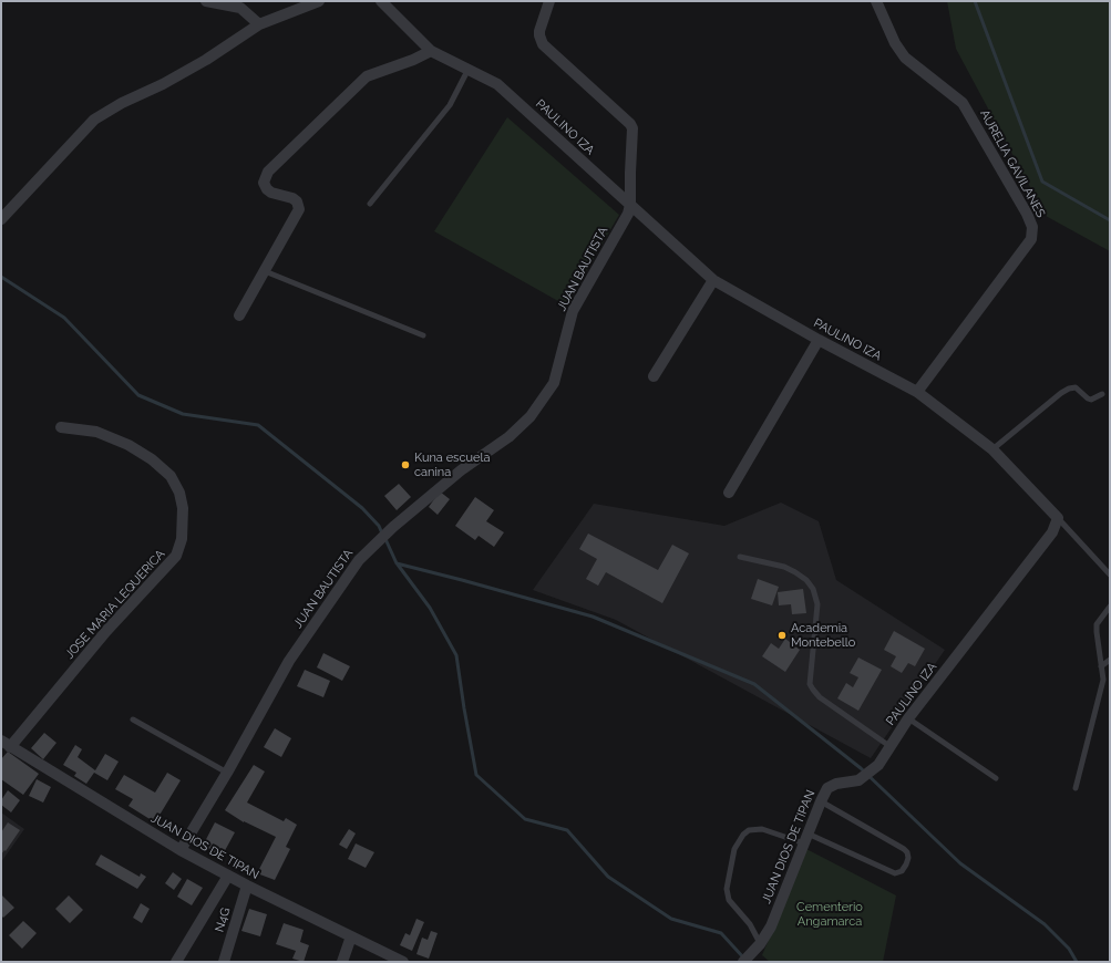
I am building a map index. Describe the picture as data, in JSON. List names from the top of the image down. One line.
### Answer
{"streets":{"street":["PAULINO IZA","AURELIA GAVILANES","JUAN BAUTISTA","JOSE MARIA LEQUERICA","JUAN DIOS DE TIPAN","N4G"]},"crossings":[["PAULINO IZA","AURELIA GAVILANES"],["PAULINO IZA","JUAN BAUTISTA"],["PAULINO IZA","JUAN DIOS DE TIPAN"],["JUAN BAUTISTA","JUAN DIOS DE TIPAN"],["JOSE MARIA LEQUERICA","JUAN DIOS DE TIPAN"],["JUAN DIOS DE TIPAN","N4G"]],"parks":["Cementerio Angamarca"],"places":["Kuna escuela canina","Academia Montebello"]}
